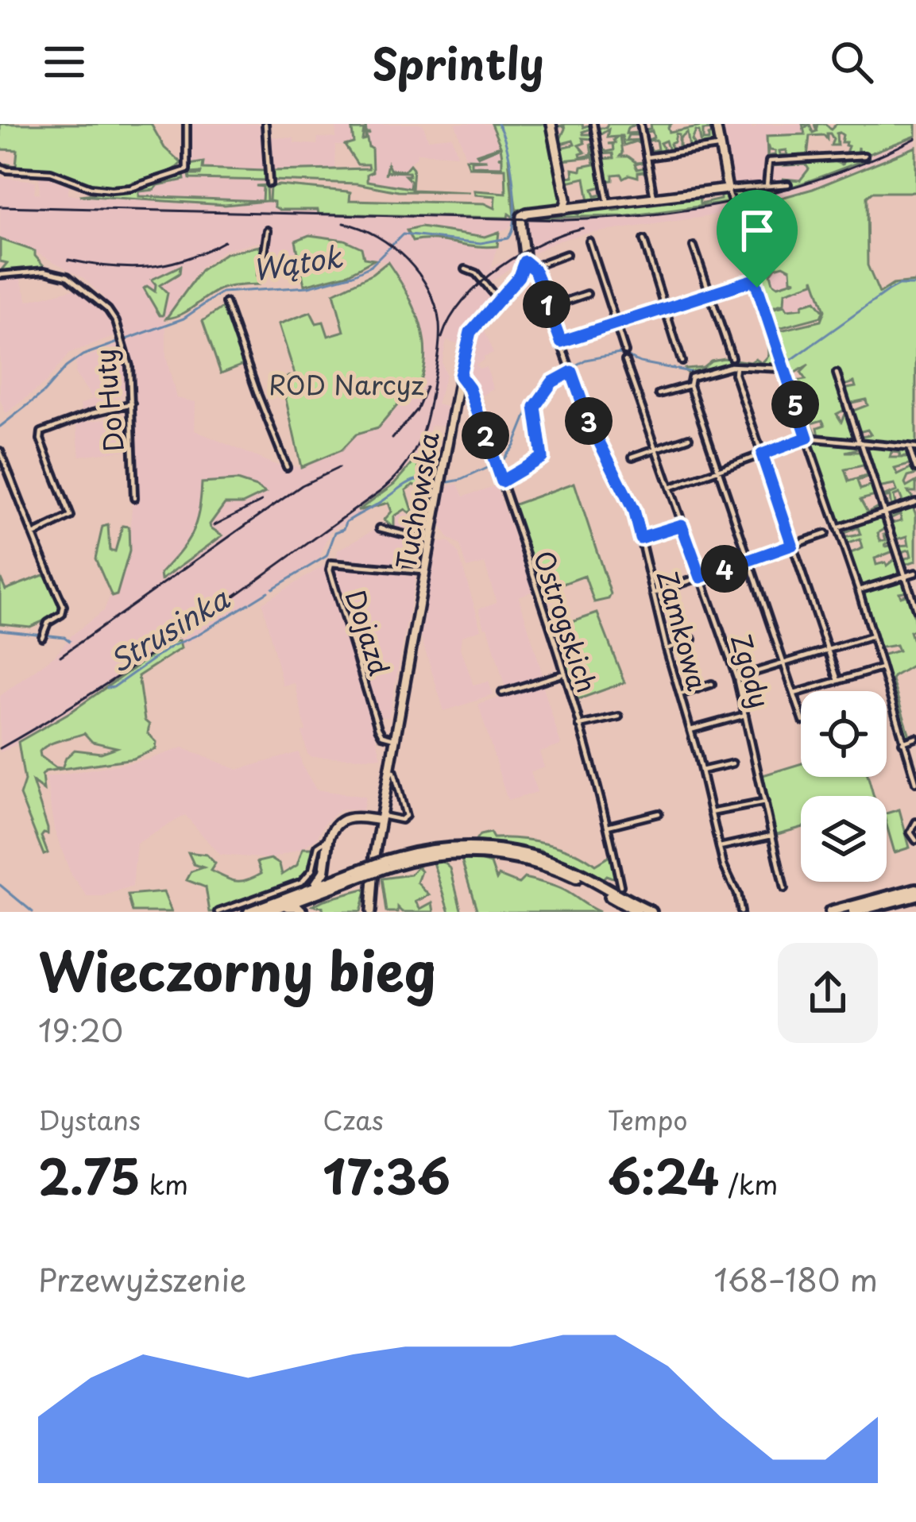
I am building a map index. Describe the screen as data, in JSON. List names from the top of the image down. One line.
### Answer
{"streets":{"street":["Do Huty","Tuchowska","Ostrogskich","Zamkowa","Dojazd","Zgody"]},"crossings":[["Tuchowska","Ostrogskich"],["Tuchowska","Dojazd"]],"water":["Wątok","Strusinka"],"parks":["ROD Narcyz"],"page":{"header":"Sprintly","pins":["1","5","3","2","4"],"heading":["Wieczorny bieg","19:20"],"stats":[["Dystans","2.75 km"],["Czas","17:36"],["Tempo","6:24 /km"]],"chart":["Przewyższenie","168–180 m"]}}
